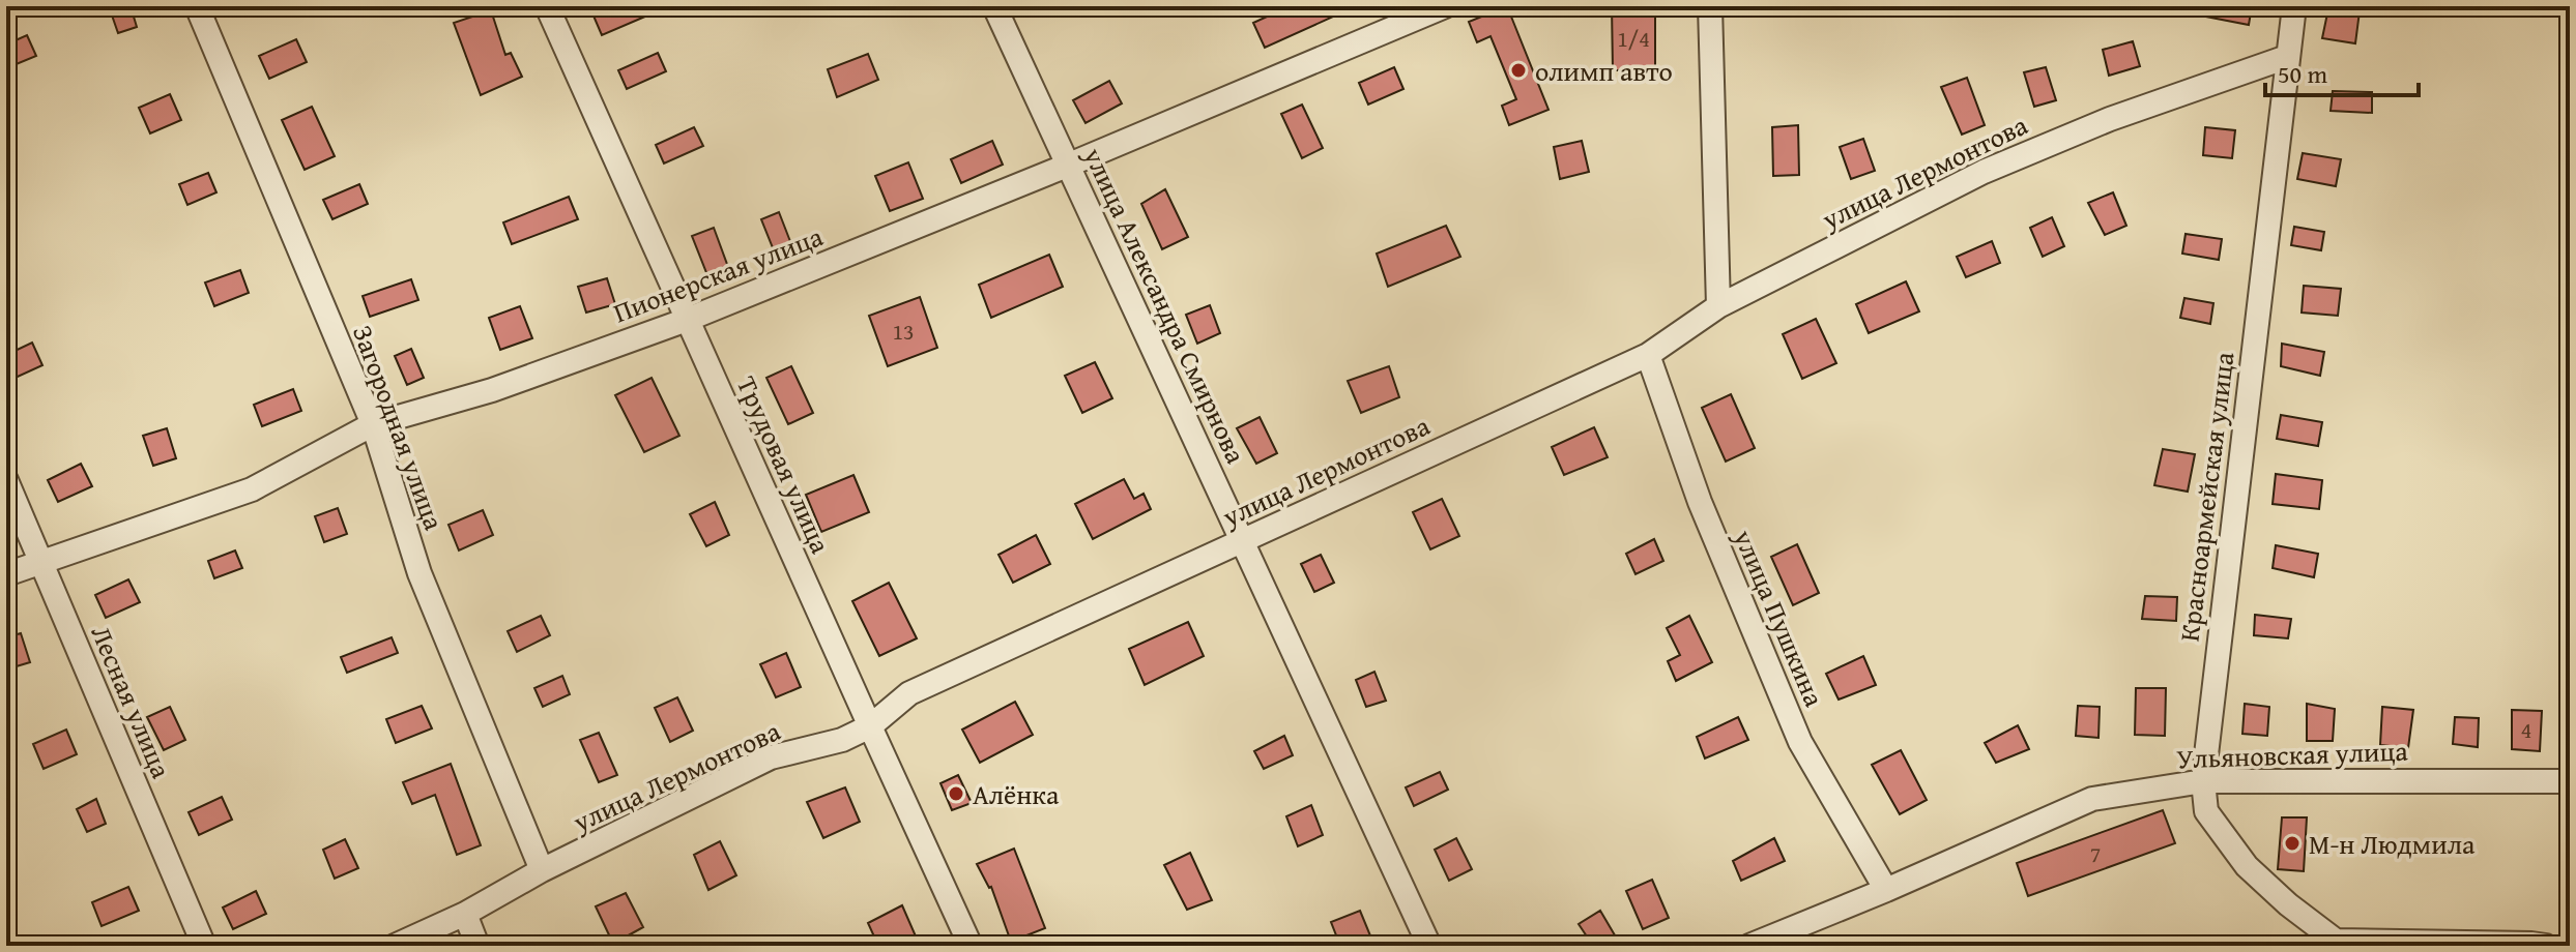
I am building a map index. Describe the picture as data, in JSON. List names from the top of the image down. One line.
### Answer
{"streets":{"street":["улица Лермонтова","Пионерская улица","улица Александра Смирнова","Загородная улица","Трудовая улица","Красноармейская улица","улица Пушкина","Лесная улица","Ульяновская улица"]},"crossings":[["улица Лермонтова","улица Александра Смирнова"],["улица Лермонтова","Загородная улица"],["улица Лермонтова","Трудовая улица"],["улица Лермонтова","Красноармейская улица"],["улица Лермонтова","улица Пушкина"],["Пионерская улица","улица Александра Смирнова"],["Пионерская улица","Загородная улица"],["Пионерская улица","Трудовая улица"],["Пионерская улица","Лесная улица"],["Красноармейская улица","Ульяновская улица"],["улица Пушкина","Ульяновская улица"]],"places":["олимп авто","Алёнка","М-н Людмила"],"house_numbers":["1/4","13","4","7"],"scale_bar":"50 m"}
